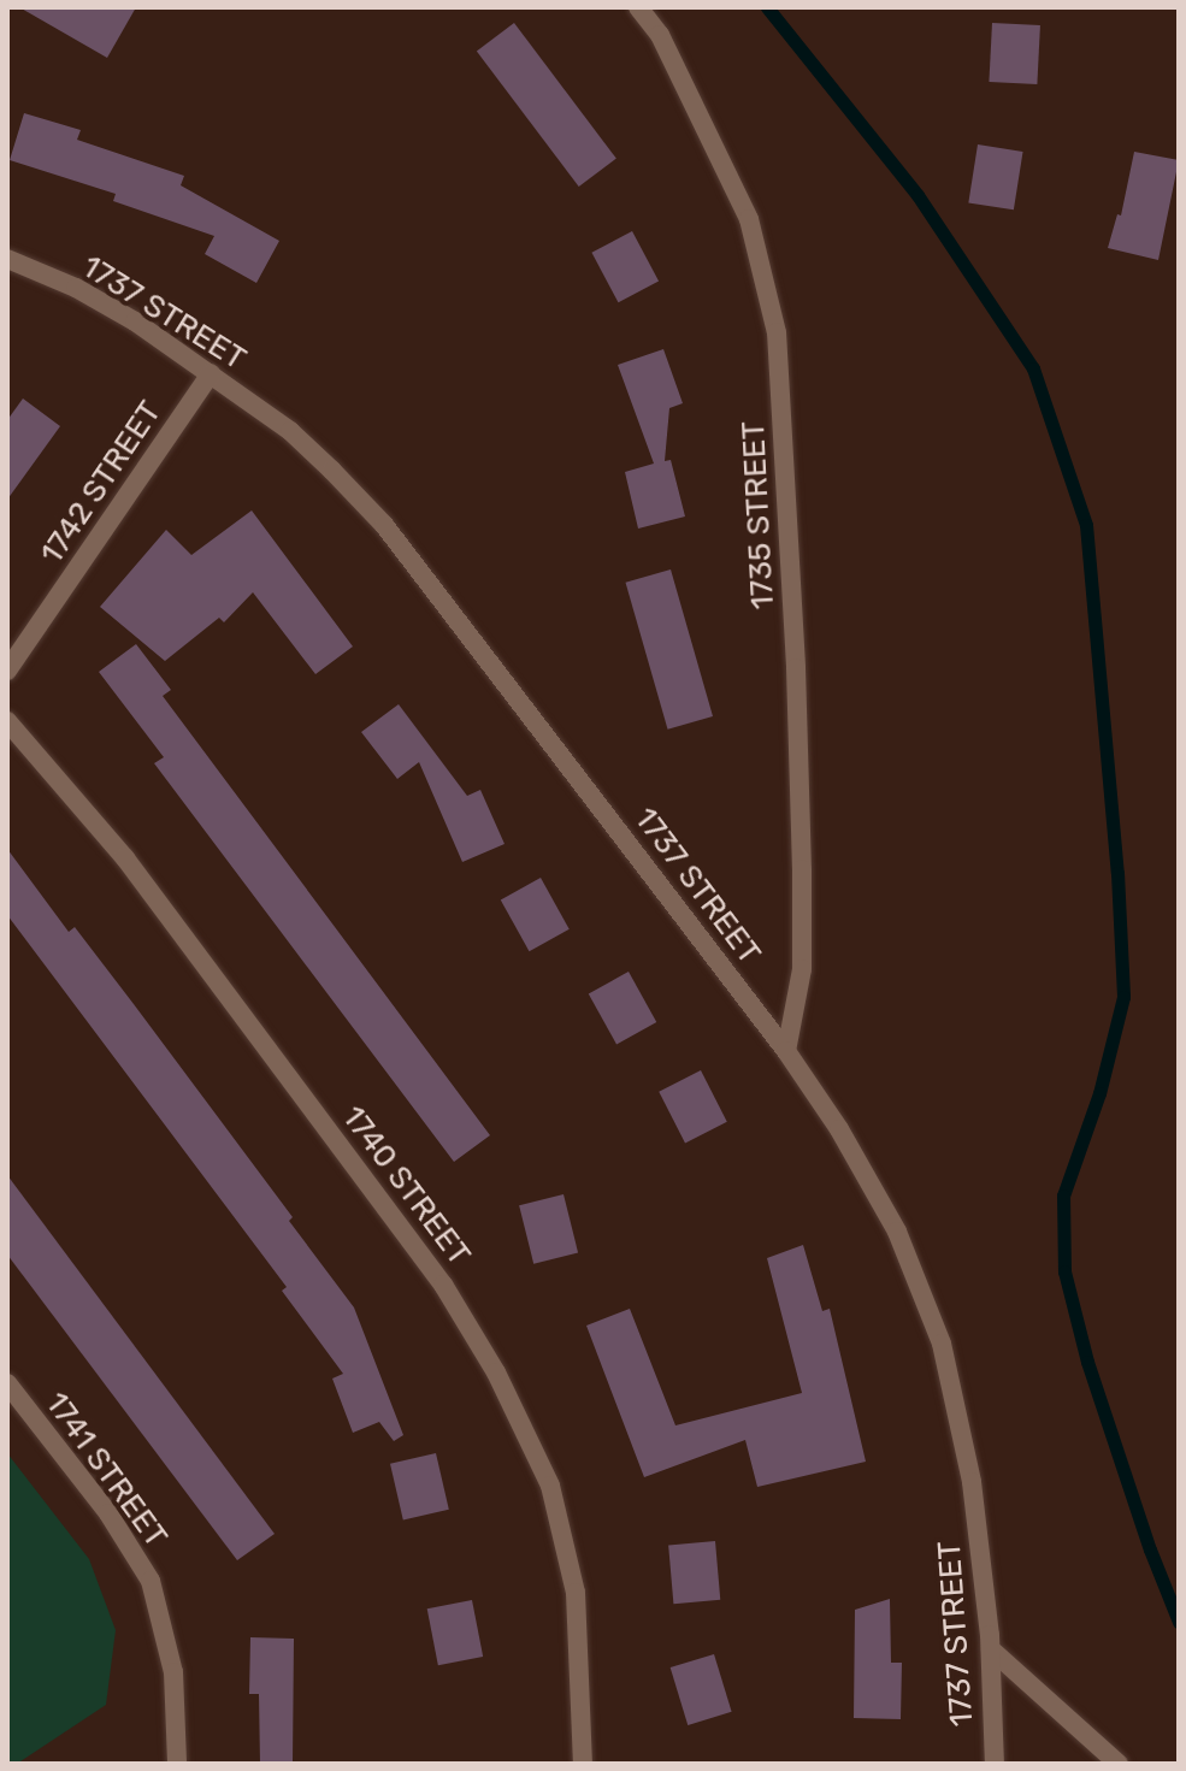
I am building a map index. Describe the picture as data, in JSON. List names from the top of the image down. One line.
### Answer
{"streets":{"street":["1737 STREET","1742 STREET","1735 STREET","1740 STREET","1741 STREET"]},"crossings":[["1737 STREET","1742 STREET"],["1737 STREET","1735 STREET"]]}
